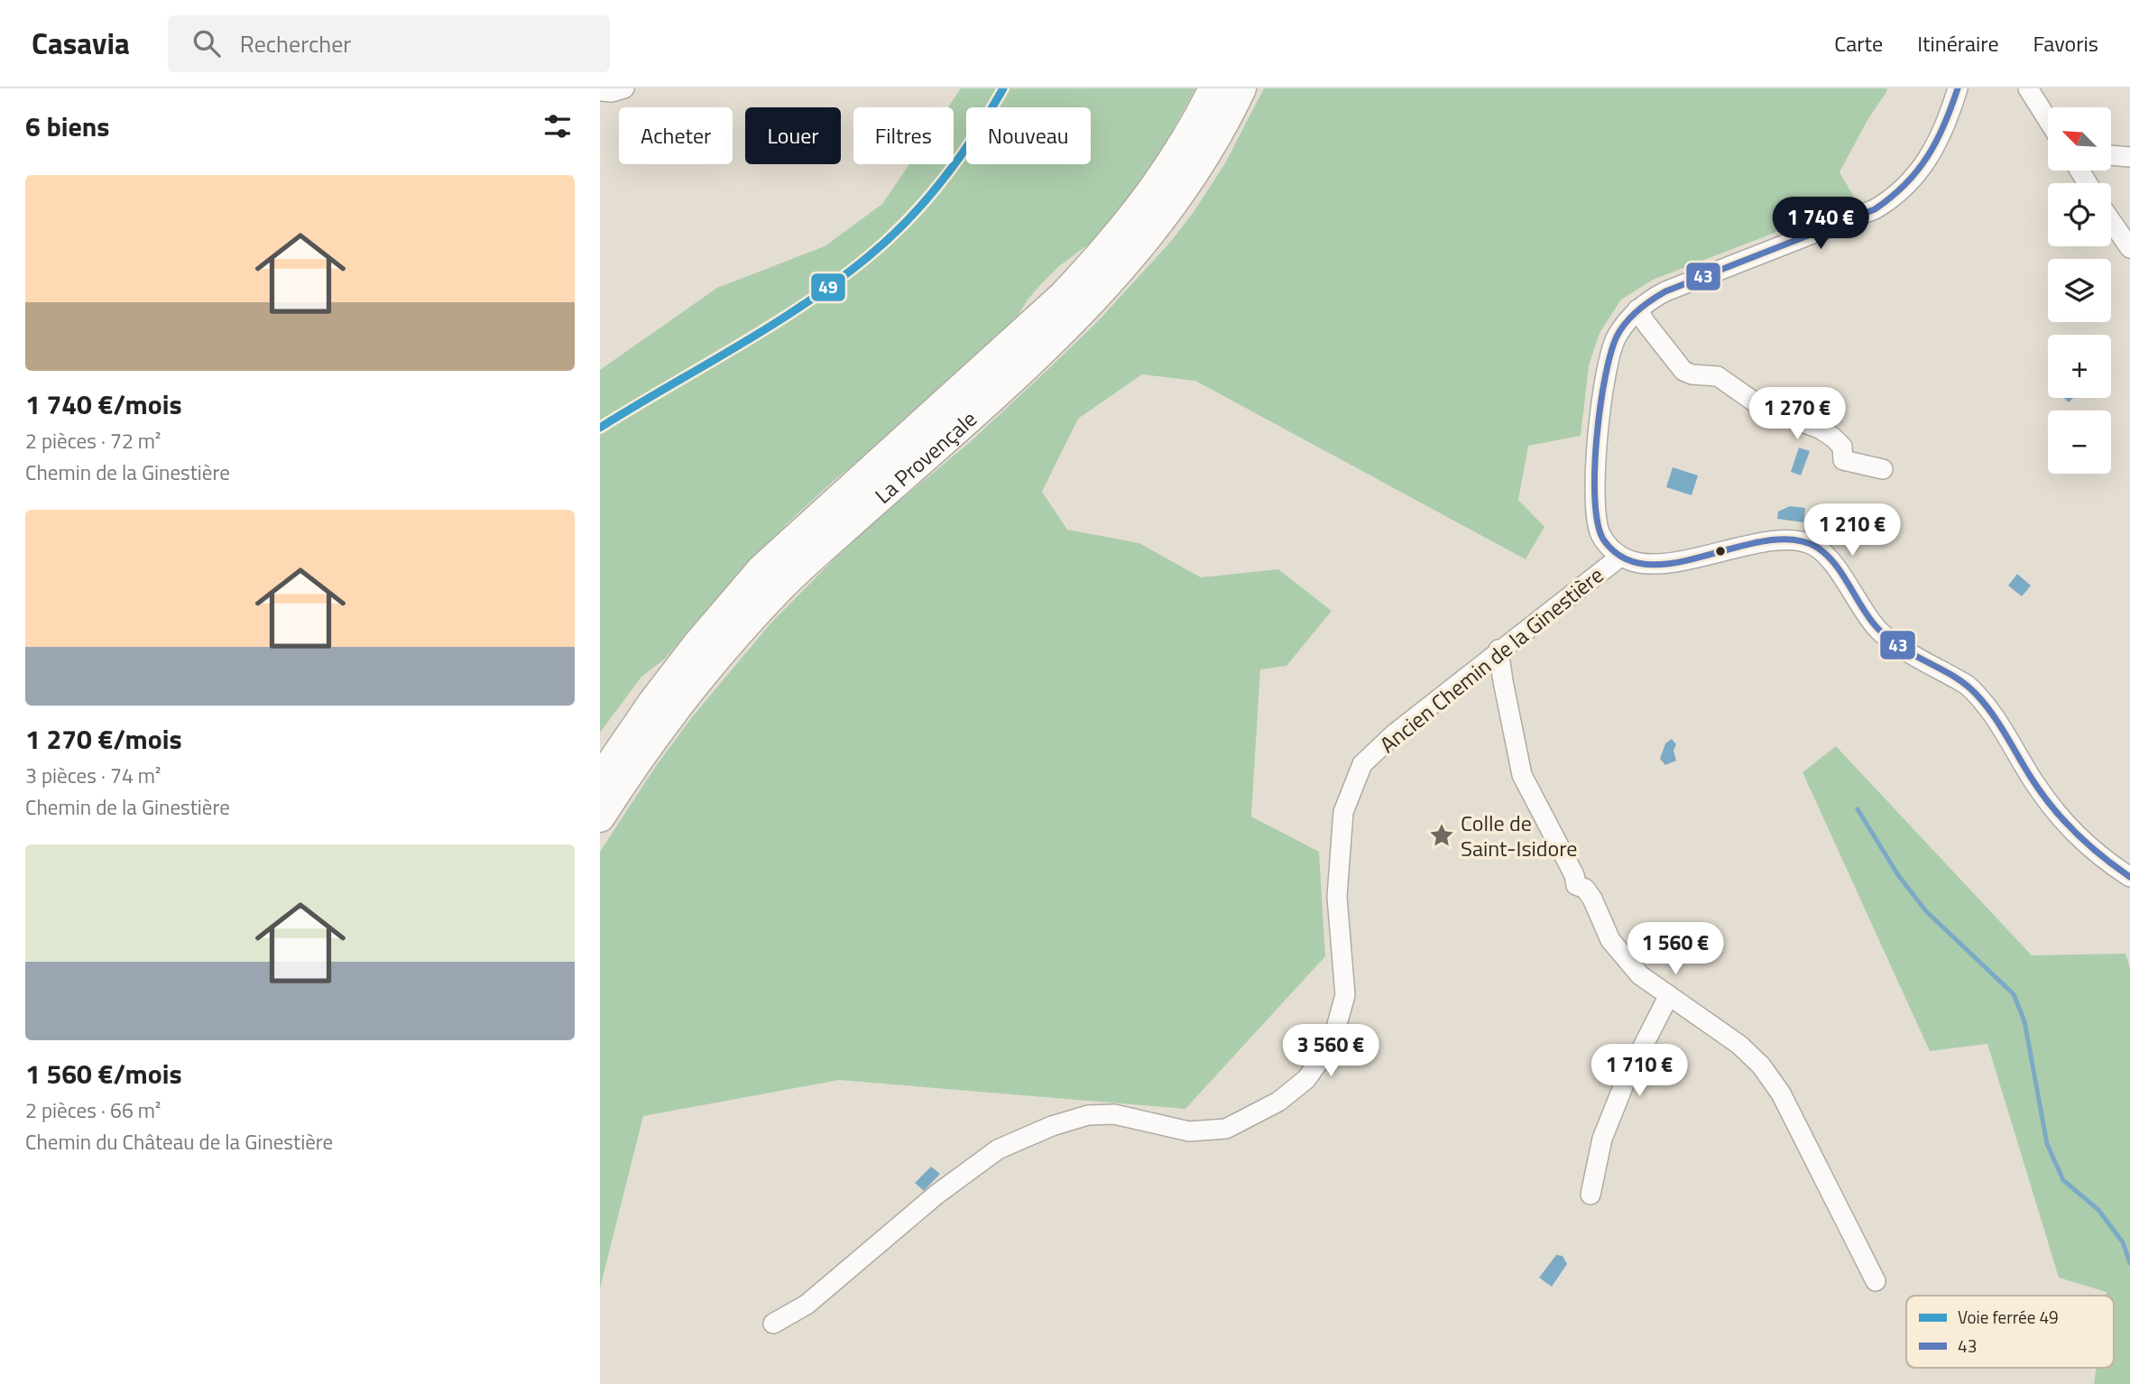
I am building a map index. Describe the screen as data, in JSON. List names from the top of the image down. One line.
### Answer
{"streets":{"highway":["La Provençale"],"street":["Ancien Chemin de la Ginestière"]},"places":{"place":["Colle de Saint-Isidore"]},"lines":["rail line 49","transit line 43"],"legend":["Voie ferrée 49","43"],"north":"top left","page":{"header":"Casavia","search":"Rechercher","nav":["Carte","Itinéraire","Favoris"],"heading":"6 biens","map_buttons":["+","−"],"chip":["Acheter","Louer","Filtres","Nouveau"],"list":[{"name":"1 740 €/mois","note":"2 pièces · 72 m² · Chemin de la Ginestière"},{"name":"1 270 €/mois","note":"3 pièces · 74 m² · Chemin de la Ginestière"},{"name":"1 560 €/mois","note":"2 pièces · 66 m² · Chemin du Château de la Ginestière"}],"price":["1 740 €","1 270 €","1 210 €","1 560 €","3 560 €","1 710 €"]}}
